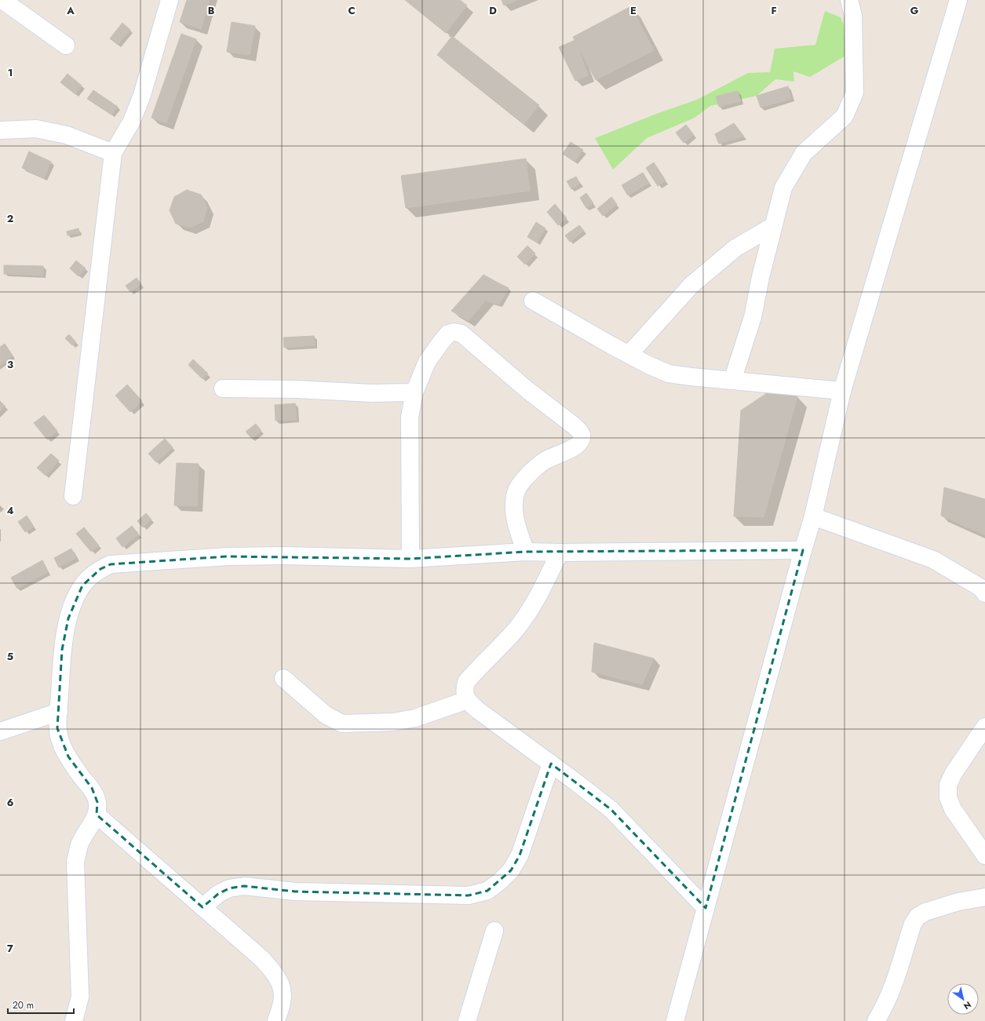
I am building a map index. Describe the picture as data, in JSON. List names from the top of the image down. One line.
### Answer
{"scale_bar":"20 m","north":"bottom right","grid":{"columns":["A","B","C","D","E","F","G"],"rows":["1","2","3","4","5","6","7"]}}
